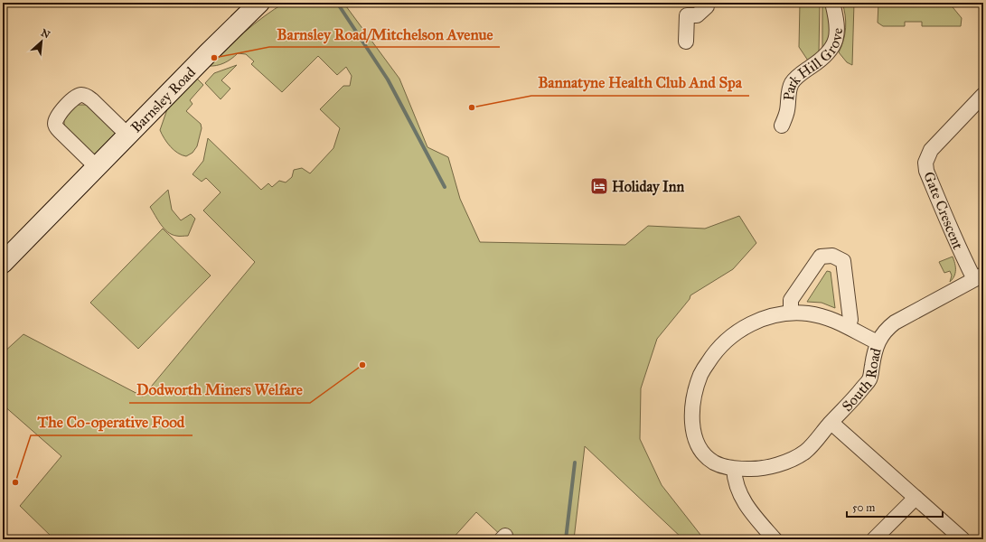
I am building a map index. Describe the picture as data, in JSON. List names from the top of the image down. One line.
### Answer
{"streets":{"main road":["Barnsley Road"],"street":["Park Hill Grove","Gate Crescent","South Road"]},"crossings":[["Gate Crescent","South Road"]],"places":{"other":["Barnsley Road/Mitchelson Avenue","Bannatyne Health Club And Spa","Dodworth Miners Welfare","The Co-operative Food"],"hotel":["Holiday Inn"]},"scale_bar":"50 m","north":"top right"}
